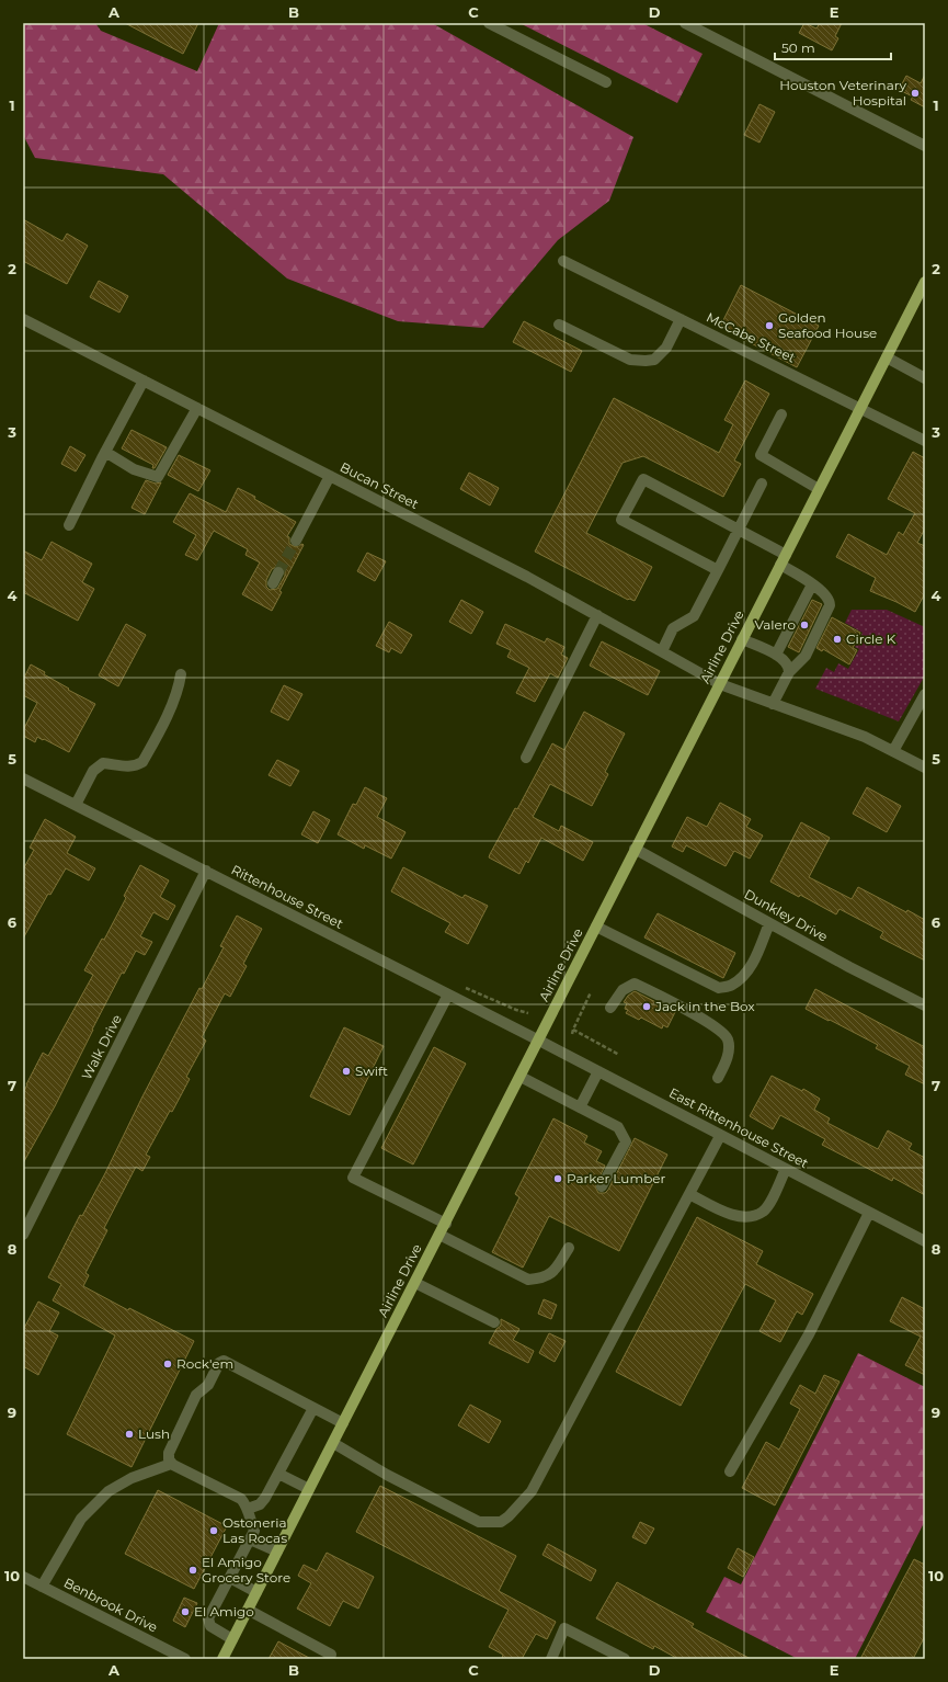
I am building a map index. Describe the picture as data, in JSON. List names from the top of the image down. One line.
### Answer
{"streets":{"main road":["Airline Drive"],"street":["McCabe Street","Bucan Street","Rittenhouse Street","Dunkley Drive","Walk Drive","East Rittenhouse Street","Benbrook Drive"]},"crossings":[["McCabe Street","Airline Drive"],["Bucan Street","Airline Drive"],["Airline Drive","Rittenhouse Street"],["Airline Drive","Dunkley Drive"],["Airline Drive","East Rittenhouse Street"],["Rittenhouse Street","Walk Drive"],["Rittenhouse Street","East Rittenhouse Street"]],"places":["Houston Veterinary Hospital","Golden Seafood House","Valero","Circle K","Jack in the Box","Swift","Parker Lumber","Rock'em","Lush","Ostoneria Las Rocas","El Amigo Grocery Store","El Amigo"],"scale_bar":"50 m","grid":{"columns":["A","B","C","D","E"],"rows":["1","2","3","4","5","6","7","8","9","10"]}}
